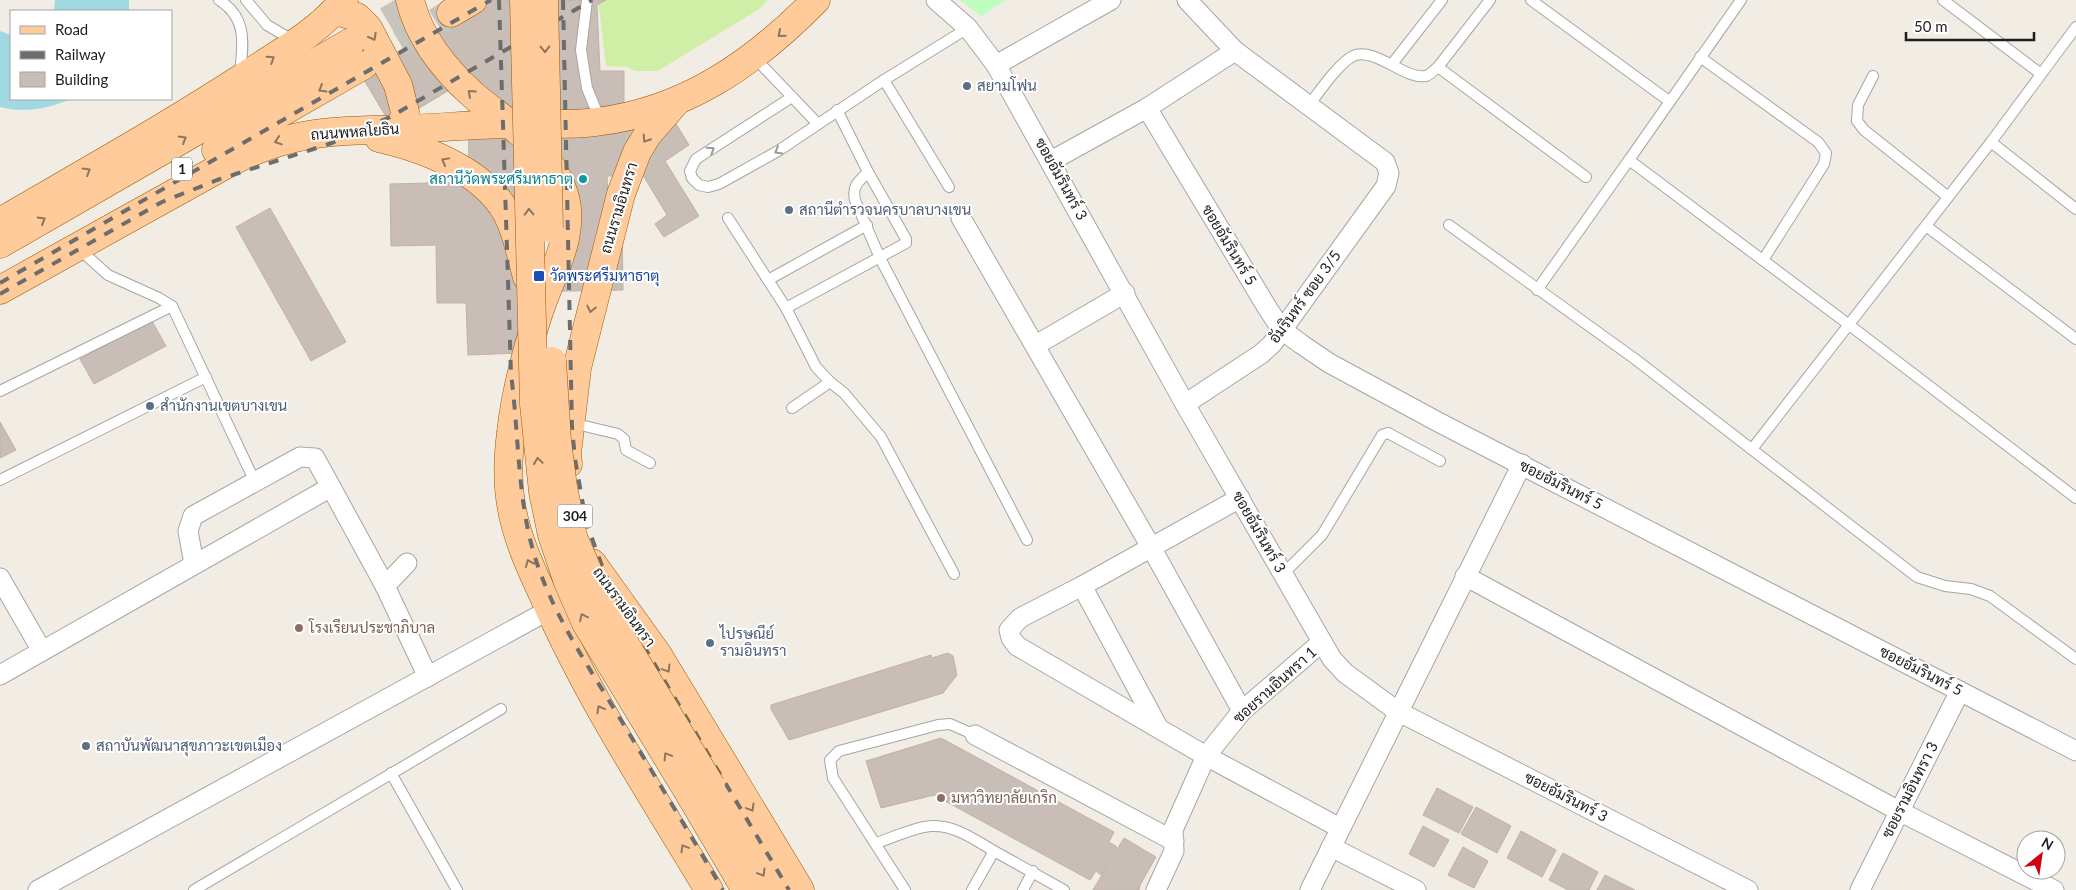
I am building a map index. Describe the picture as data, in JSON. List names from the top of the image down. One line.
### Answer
{"streets":{"main road":["ถนนพหลโยธิน","1","ถนนรามอินทรา","304"],"street":["ซอยอัมรินทร์ 3","ซอยอัมรินทร์ 5","อัมรินทร์ ซอย 3/5","ซอยรามอินทรา 1","ซอยรามอินทรา 3"]},"crossings":[["ถนนพหลโยธิน","ถนนรามอินทรา"],["ซอยอัมรินทร์ 3","อัมรินทร์ ซอย 3/5"],["ซอยอัมรินทร์ 3","ซอยรามอินทรา 1"],["ซอยอัมรินทร์ 5","อัมรินทร์ ซอย 3/5"],["ซอยอัมรินทร์ 5","ซอยรามอินทรา 3"]],"places":{"other":["สยามโฟน","สถานีวัดพระศรีมหาธาตุ","สถานีตำรวจนครบาลบางเขน","สำนักงานเขตบางเขน","โรงเรียนประชาภิบาล","ไปรษณีย์ รามอินทรา","สถาบันพัฒนาสุขภาวะเขตเมือง","มหาวิทยาลัยเกริก"],"transit":["วัดพระศรีมหาธาตุ"]},"legend":["Road","Railway","Building"],"scale_bar":"50 m","north":"top right"}
